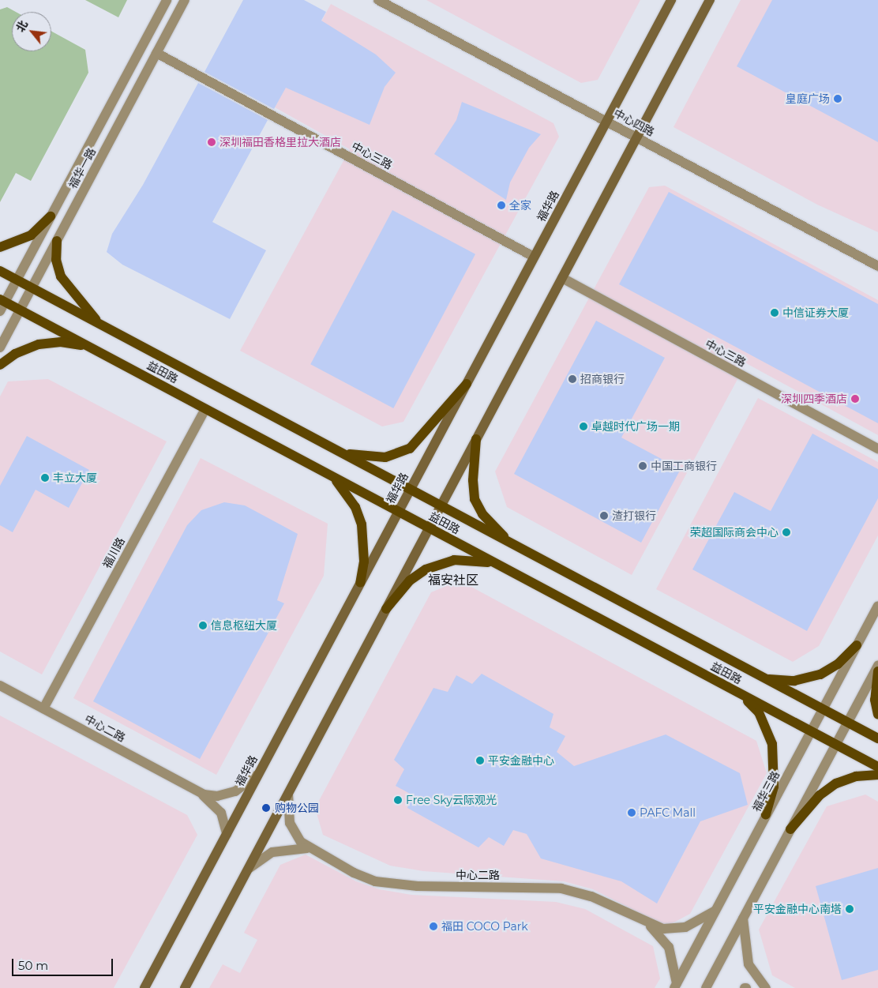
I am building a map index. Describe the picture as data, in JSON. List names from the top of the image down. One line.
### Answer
{"streets":{"main road":["福华路","益田路"],"street":["中心四路","中心三路","福华一路","福川路","中心二路","福华三路"]},"crossings":[["中心四路","福华路"],["中心三路","福华一路"],["中心三路","福华路"],["福华一路","益田路"],["福华路","益田路"],["福华路","中心二路"],["益田路","福川路"],["益田路","福华三路"],["福川路","中心二路"],["中心二路","福华三路"]],"districts":["福安社区"],"places":["皇庭广场","深圳福田香格里拉大酒店","全家","中信证券大厦","招商银行","深圳四季酒店","卓越时代广场一期","中国工商银行","丰立大厦","渣打银行","荣超国际商会中心","信息枢纽大厦","平安金融中心","Free Sky云际观光","购物公园","PAFC Mall","平安金融中心南塔","福田 COCO Park"],"scale_bar":"50 m","north":"top left"}
